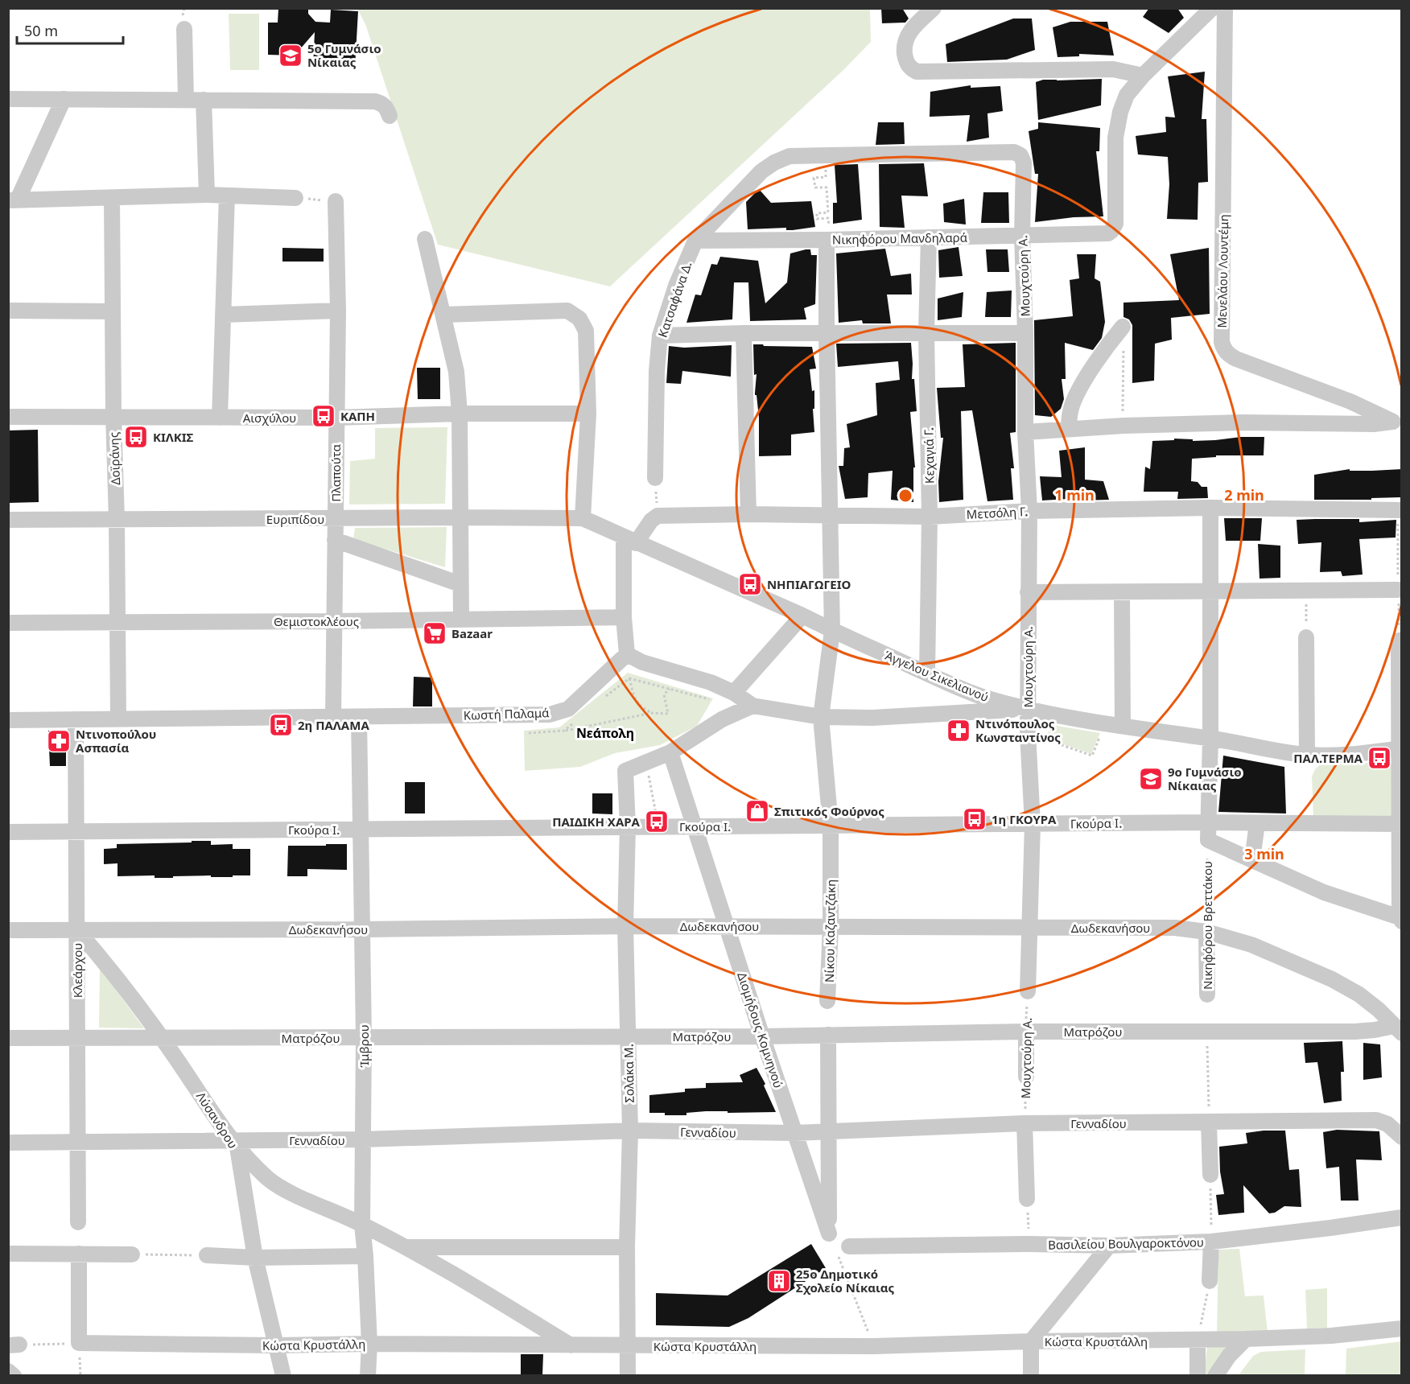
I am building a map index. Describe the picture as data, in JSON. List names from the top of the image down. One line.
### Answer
{"streets":{"street":["Νικηφόρου Μανδηλαρά","Μενελάου Λουντέμη","Μουχτούρη Α.","Κατσαφάνα Δ.","Αισχύλου","Κεχαγιά Γ.","Δοϊράνης","Πλαπούτα","Μετσόλη Γ.","Ευριπίδου","Θεμιστοκλέους","Άγγελου Σικελιανού","Κωστή Παλαμά","Γκούρα Ι.","Νικηφόρου Βρεττάκου","Δωδεκανήσου","Νίκου Καζαντζάκη","Κλεάρχου","Διομήδους Κομνηνού","Ματρόζου","Ίμβρου","Σολάκα Μ.","Λύσανδρου","Γενναδίου","Βασιλείου Βουλγαροκτόνου","Κώστα Κρυστάλλη"]},"crossings":[["Νικηφόρου Μανδηλαρά","Μουχτούρη Α."],["Νικηφόρου Μανδηλαρά","Κατσαφάνα Δ."],["Νικηφόρου Μανδηλαρά","Κεχαγιά Γ."],["Νικηφόρου Μανδηλαρά","Νίκου Καζαντζάκη"],["Μουχτούρη Α.","Κατσαφάνα Δ."],["Μουχτούρη Α.","Μετσόλη Γ."],["Μουχτούρη Α.","Άγγελου Σικελιανού"],["Μουχτούρη Α.","Γκούρα Ι."],["Μουχτούρη Α.","Δωδεκανήσου"],["Μουχτούρη Α.","Ματρόζου"],["Μουχτούρη Α.","Γενναδίου"],["Αισχύλου","Δοϊράνης"],["Αισχύλου","Πλαπούτα"],["Κεχαγιά Γ.","Μετσόλη Γ."],["Κεχαγιά Γ.","Άγγελου Σικελιανού"],["Δοϊράνης","Ευριπίδου"],["Δοϊράνης","Θεμιστοκλέους"],["Δοϊράνης","Κωστή Παλαμά"],["Πλαπούτα","Ευριπίδου"],["Πλαπούτα","Θεμιστοκλέους"],["Πλαπούτα","Κωστή Παλαμά"],["Μετσόλη Γ.","Νίκου Καζαντζάκη"],["Ευριπίδου","Άγγελου Σικελιανού"],["Άγγελου Σικελιανού","Νίκου Καζαντζάκη"],["Κωστή Παλαμά","Κλεάρχου"],["Κωστή Παλαμά","Ίμβρου"],["Γκούρα Ι.","Νίκου Καζαντζάκη"],["Γκούρα Ι.","Κλεάρχου"],["Γκούρα Ι.","Διομήδους Κομνηνού"],["Γκούρα Ι.","Ίμβρου"],["Γκούρα Ι.","Σολάκα Μ."],["Νικηφόρου Βρεττάκου","Δωδεκανήσου"],["Δωδεκανήσου","Νίκου Καζαντζάκη"],["Δωδεκανήσου","Κλεάρχου"],["Δωδεκανήσου","Διομήδους Κομνηνού"],["Δωδεκανήσου","Ματρόζου"],["Δωδεκανήσου","Ίμβρου"],["Δωδεκανήσου","Σολάκα Μ."],["Δωδεκανήσου","Λύσανδρου"],["Κλεάρχου","Ματρόζου"],["Κλεάρχου","Λύσανδρου"],["Κλεάρχου","Γενναδίου"],["Διομήδους Κομνηνού","Ματρόζου"],["Διομήδους Κομνηνού","Σολάκα Μ."],["Διομήδους Κομνηνού","Γενναδίου"],["Ματρόζου","Ίμβρου"],["Ματρόζου","Σολάκα Μ."],["Ματρόζου","Λύσανδρου"],["Ίμβρου","Γενναδίου"],["Ίμβρου","Κώστα Κρυστάλλη"],["Σολάκα Μ.","Γενναδίου"],["Σολάκα Μ.","Κώστα Κρυστάλλη"],["Λύσανδρου","Γενναδίου"],["Λύσανδρου","Κώστα Κρυστάλλη"]],"districts":["Νεάπολη"],"places":{"school or university":["5o Γυμνάσιο Νίκαιας","9ο Γυμνάσιο Νίκαιας"],"bus stop":["ΚΑΠΗ","ΚΙΛΚΙΣ","ΝΗΠΙΑΓΩΓΕΙΟ","2η ΠΑΛΑΜΑ","ΠΑΛ.ΤΕΡΜΑ","1η ΓΚΟΥΡΑ","ΠΑΙΔΙΚΗ ΧΑΡΑ"],"supermarket":["Bazaar"],"pharmacy":["Ντινόπουλος Κωνσταντίνος","Ντινοπούλου Ασπασία"],"shop":["Σπιτικός Φούρνος"],"building":["25o Δημοτικό Σχολείο Νίκαιας"]},"scale_bar":"50 m","rings":["1 min","2 min","3 min"]}
